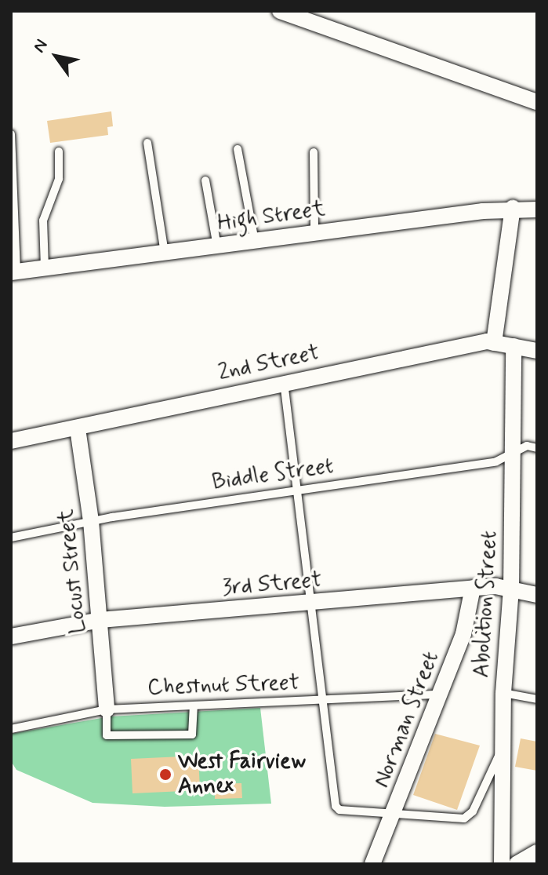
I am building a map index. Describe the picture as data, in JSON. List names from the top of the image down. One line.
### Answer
{"streets":{"street":["High Street","2nd Street","Locust Street","3rd Street","Abolition Street","Norman Street"],"lane":["Biddle Street","Chestnut Street"]},"crossings":[["2nd Street","Locust Street"],["2nd Street","Abolition Street"],["Biddle Street","Locust Street"],["Biddle Street","Abolition Street"],["Locust Street","3rd Street"],["Locust Street","Chestnut Street"],["3rd Street","Abolition Street"],["3rd Street","Norman Street"],["Chestnut Street","Norman Street"]],"places":["West Fairview Annex"],"north":"top left"}
